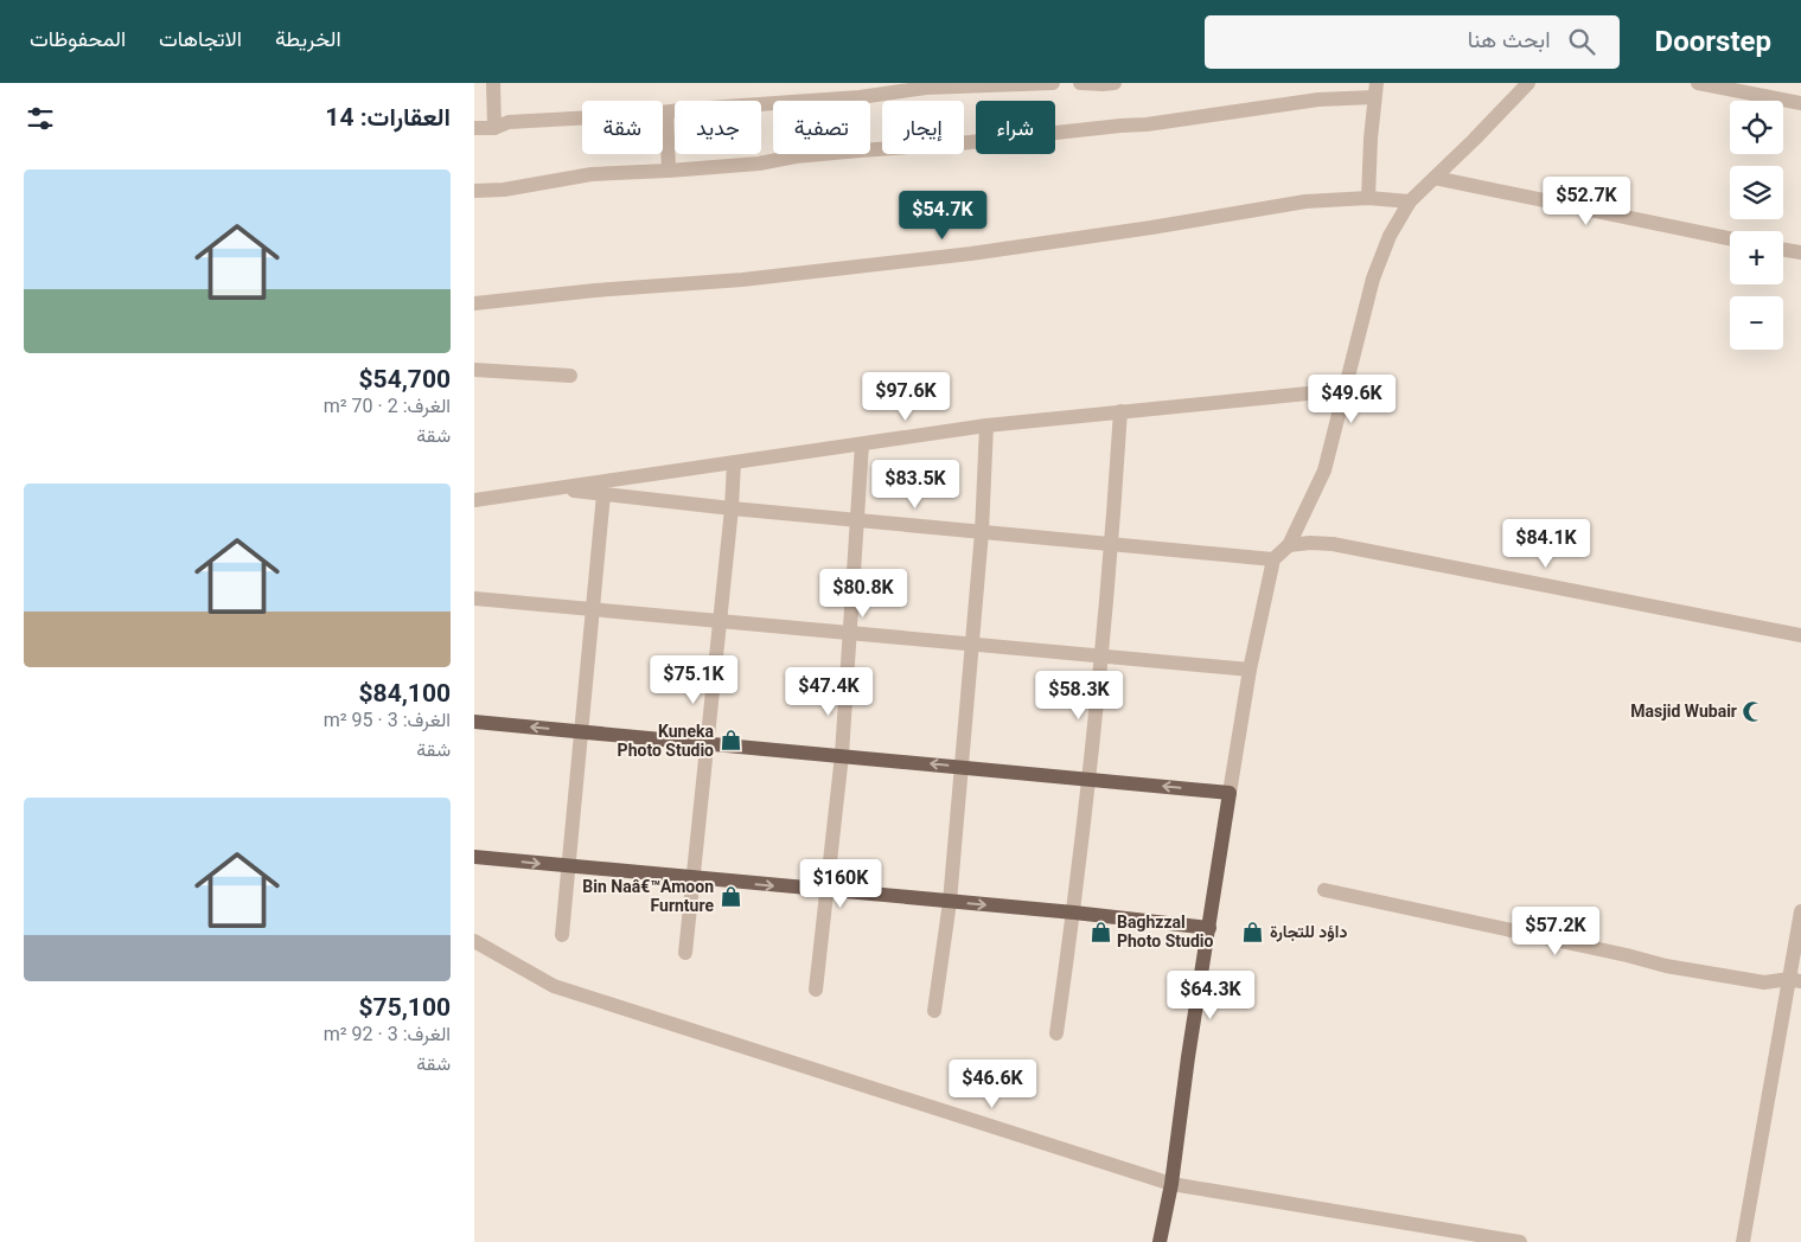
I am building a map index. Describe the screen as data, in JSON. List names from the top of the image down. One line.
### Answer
{"places":{"mosque":["Masjid Wubair"],"shop":["Kuneka Photo Studio","Bin Naâ€™Amoon Furnture","Baghzzal Photo Studio","داؤد للتجارة"]},"page":{"header":"Doorstep","search":"ابحث هنا","nav":["الخريطة","الاتجاهات","المحفوظات"],"heading":"العقارات: 14","map_buttons":["+","−"],"chip":["شراء","إيجار","تصفية","جديد","شقة"],"list":[{"name":"$54,700","note":"الغرف: 2 · 70 m² · شقة"},{"name":"$84,100","note":"الغرف: 3 · 95 m² · شقة"},{"name":"$75,100","note":"الغرف: 3 · 92 m² · شقة"}],"price":["$52.7K","$54.7K","$97.6K","$49.6K","$83.5K","$84.1K","$80.8K","$75.1K","$47.4K","$58.3K","$160K","$57.2K","$64.3K","$46.6K"]}}
